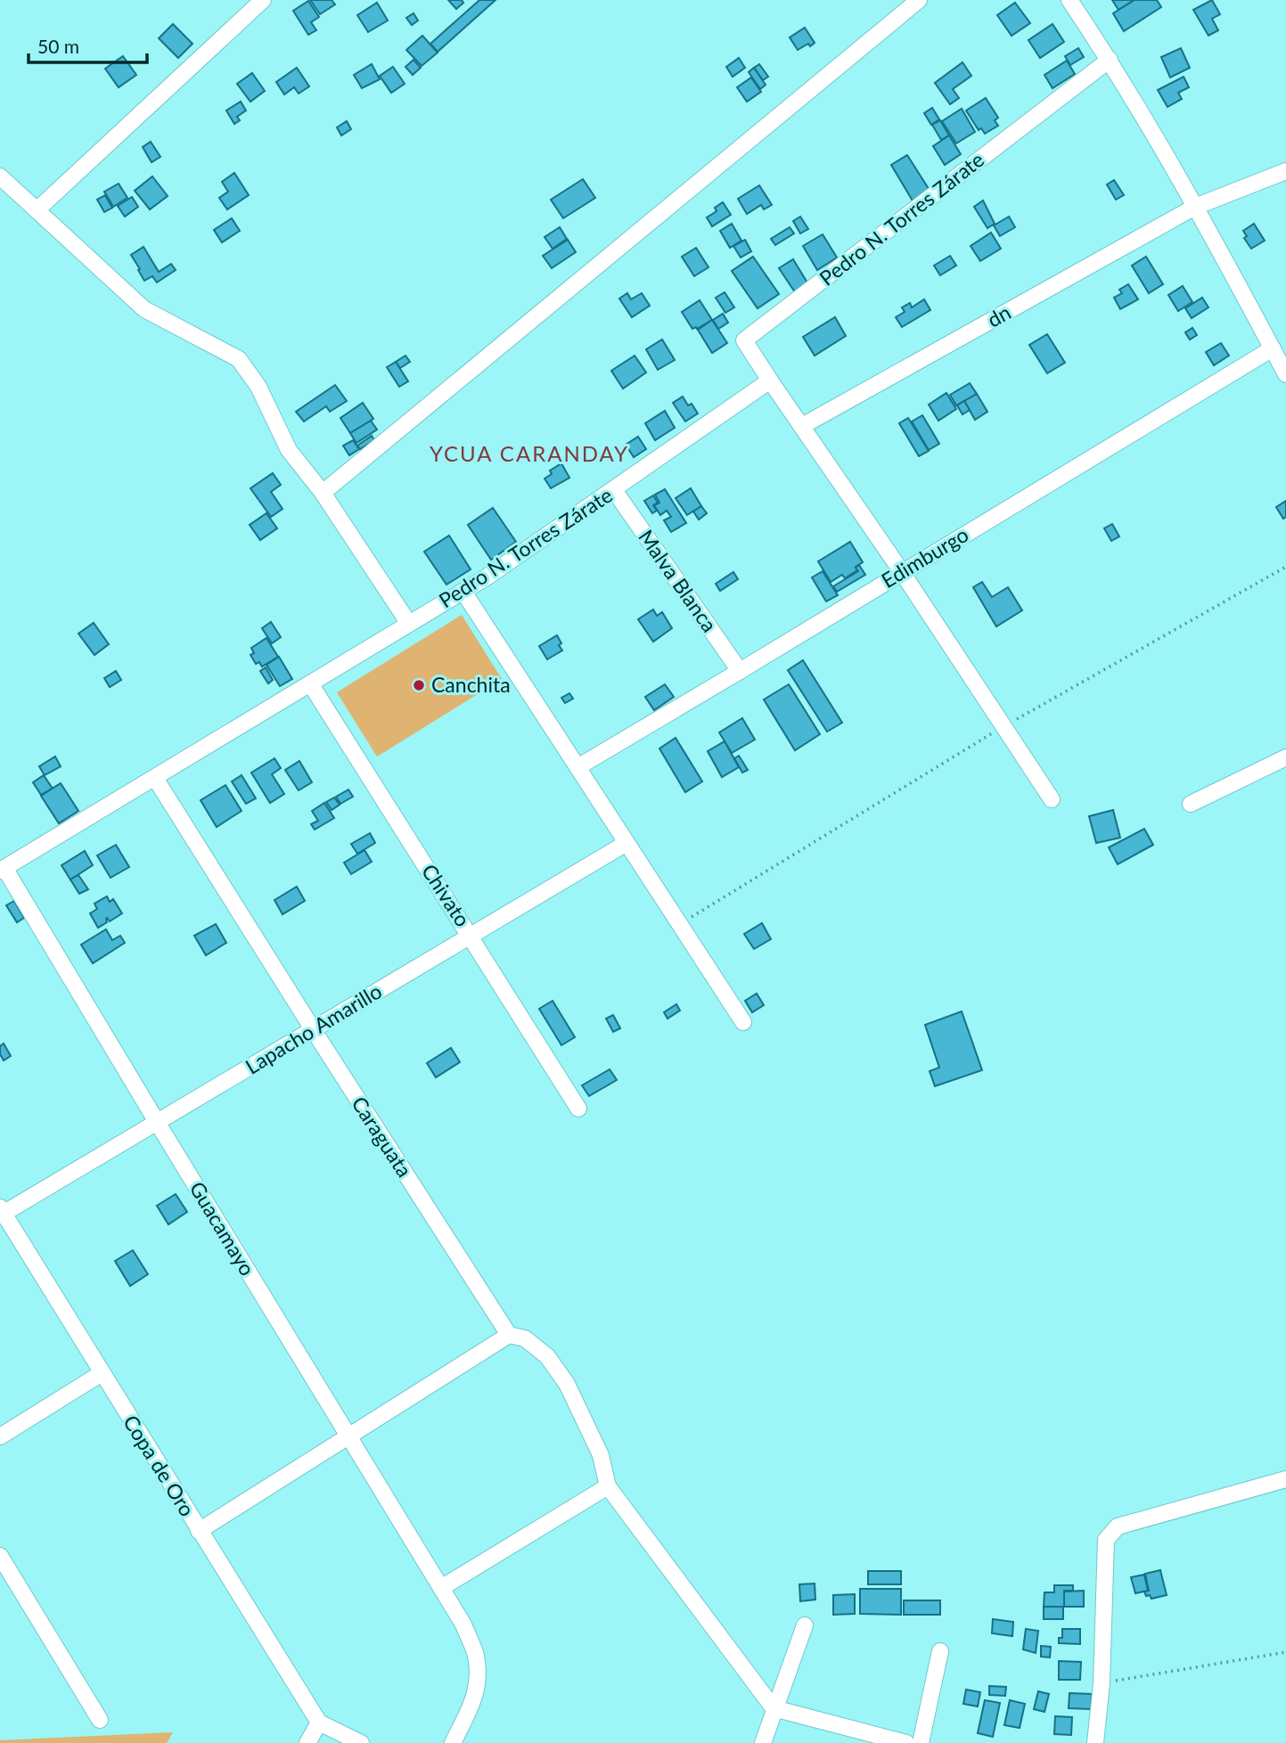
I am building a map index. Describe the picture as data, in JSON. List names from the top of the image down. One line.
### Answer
{"streets":{"street":["Pedro N. Torres Zárate","dn","Edimburgo","Malva Blanca","Chivato","Lapacho Amarillo","Caraguata","Guacamayo","Copa de Oro"]},"crossings":[["Pedro N. Torres Zárate","Malva Blanca"],["Pedro N. Torres Zárate","Chivato"],["Pedro N. Torres Zárate","Caraguata"],["Pedro N. Torres Zárate","Guacamayo"],["Edimburgo","Malva Blanca"],["Chivato","Lapacho Amarillo"],["Lapacho Amarillo","Caraguata"],["Lapacho Amarillo","Guacamayo"],["Lapacho Amarillo","Copa de Oro"]],"districts":["YCUA CARANDAY"],"places":["Canchita"],"scale_bar":"50 m"}
